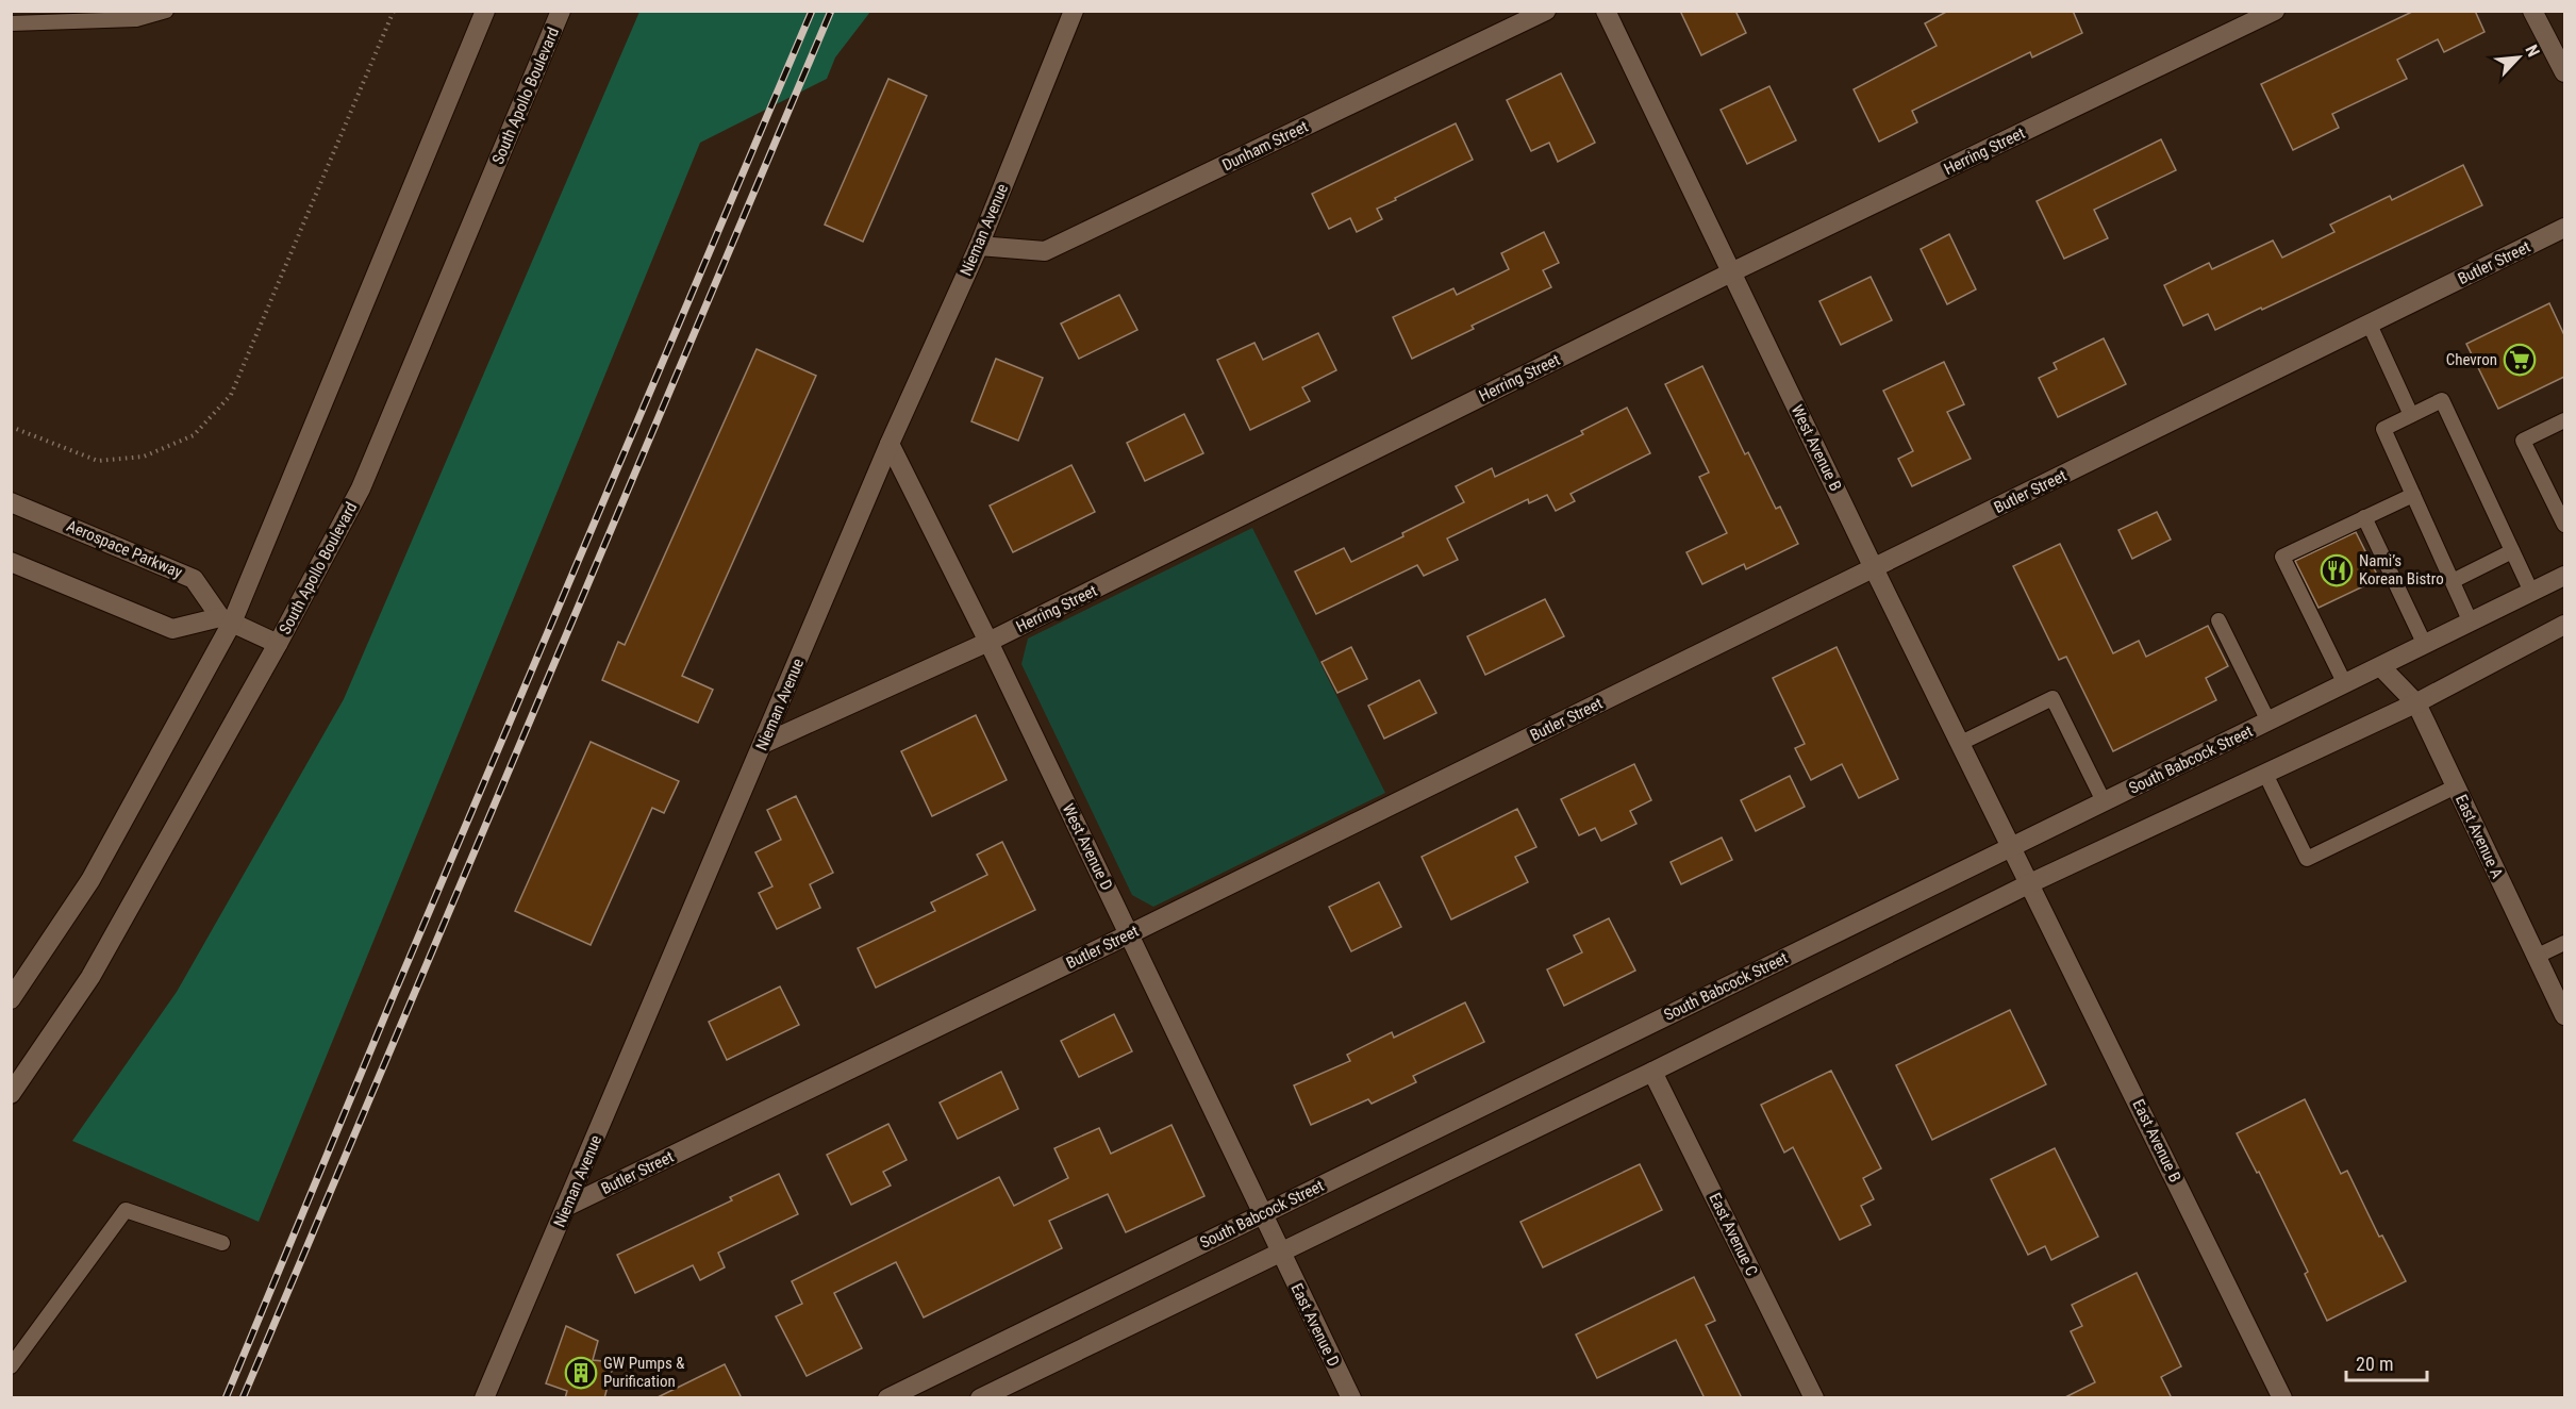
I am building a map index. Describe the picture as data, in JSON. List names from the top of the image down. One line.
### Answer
{"streets":{"street":["South Apollo Boulevard","Dunham Street","Herring Street","Nieman Avenue","Butler Street","West Avenue B","Aerospace Parkway","South Babcock Street","East Avenue A","West Avenue D","East Avenue B","East Avenue C","East Avenue D"]},"crossings":[["Dunham Street","Nieman Avenue"],["Herring Street","Nieman Avenue"],["Herring Street","West Avenue B"],["Herring Street","West Avenue D"],["Nieman Avenue","Butler Street"],["Nieman Avenue","West Avenue D"],["Butler Street","West Avenue B"],["Butler Street","West Avenue D"],["West Avenue B","South Babcock Street"],["West Avenue B","East Avenue B"],["South Babcock Street","East Avenue A"],["South Babcock Street","West Avenue D"],["West Avenue D","East Avenue D"]],"places":{"supermarket":["Chevron"],"restaurant":["Nami’s Korean Bistro"],"building":["GW Pumps & Purification"]},"scale_bar":"20 m","north":"top right"}
